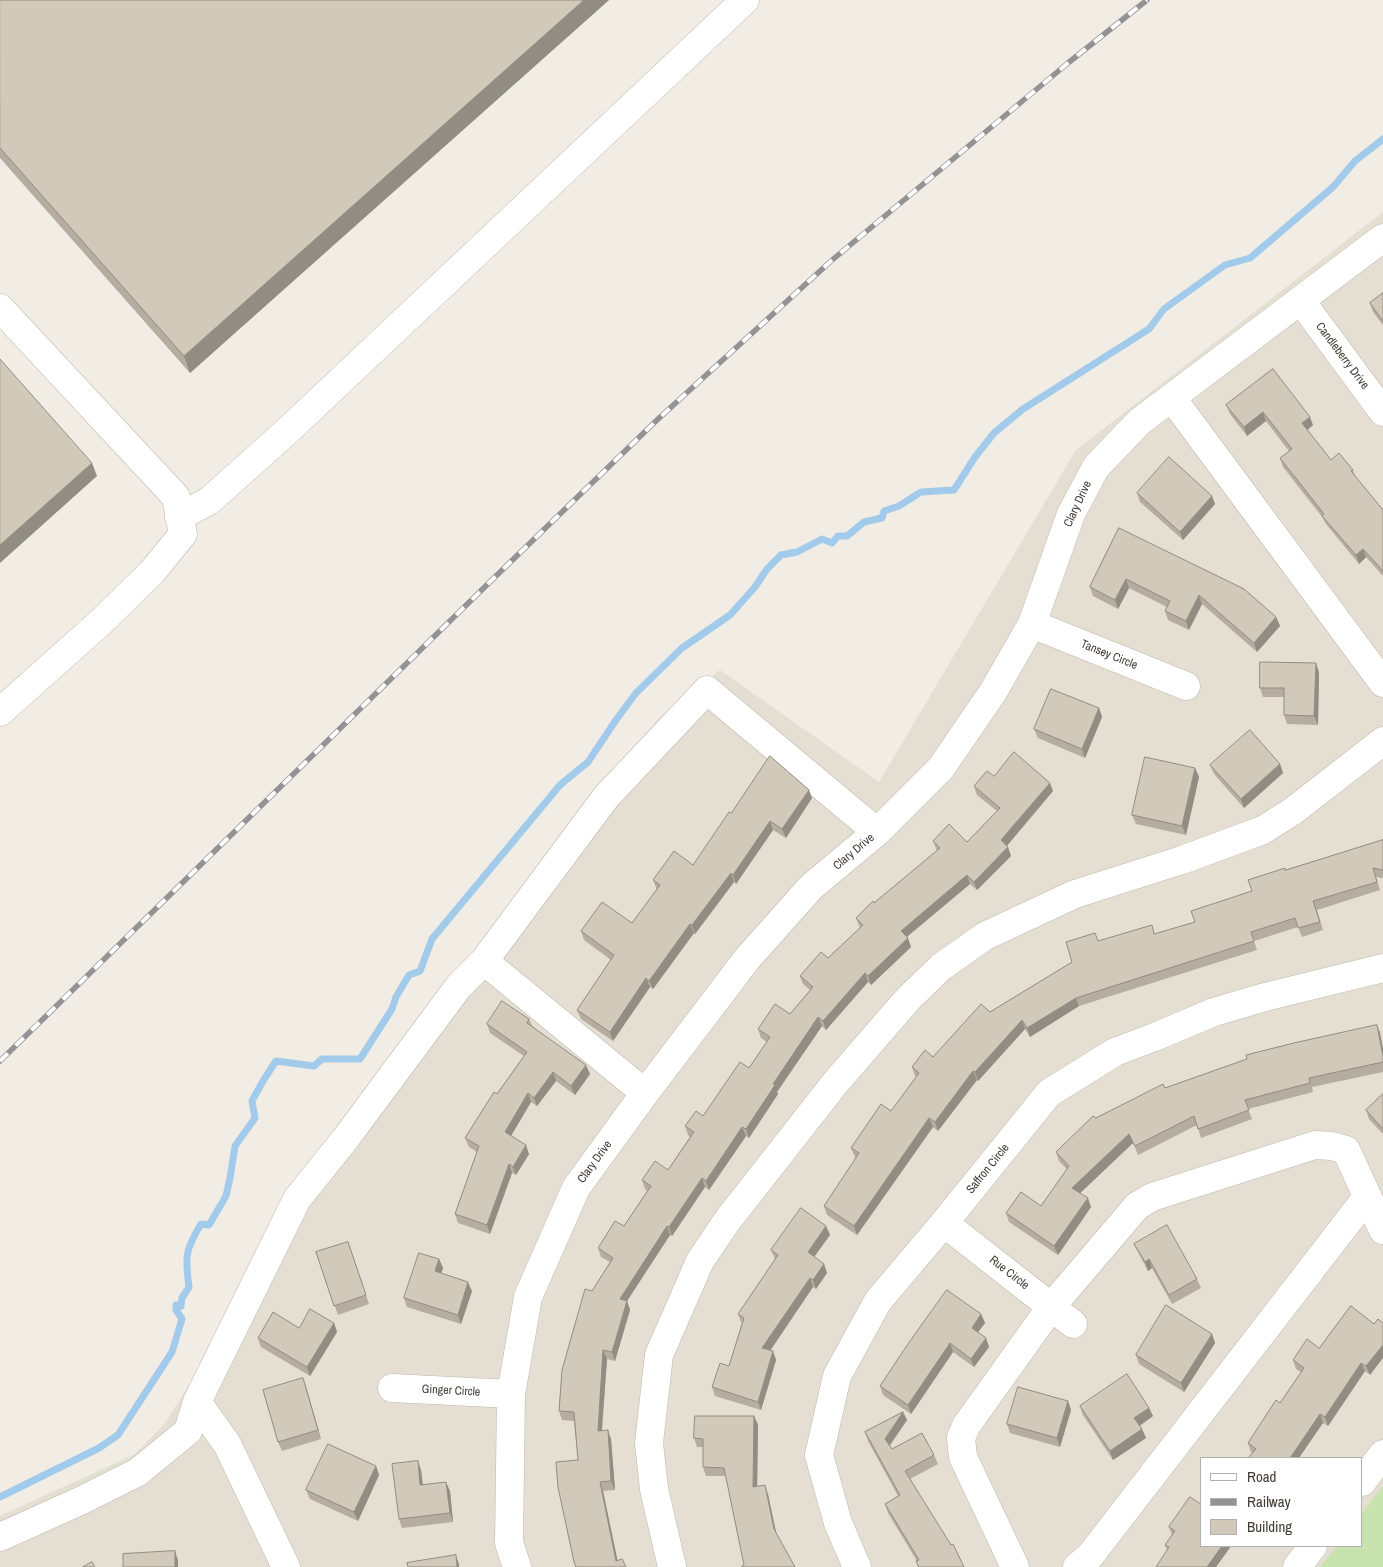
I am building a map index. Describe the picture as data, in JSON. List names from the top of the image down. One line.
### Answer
{"streets":{"street":["Candleberry Drive","Clary Drive","Tansey Circle","Saffron Circle","Rue Circle","Ginger Circle"]},"crossings":[["Candleberry Drive","Clary Drive"],["Clary Drive","Tansey Circle"],["Clary Drive","Ginger Circle"],["Saffron Circle","Rue Circle"]],"legend":["Road","Railway","Building"]}
